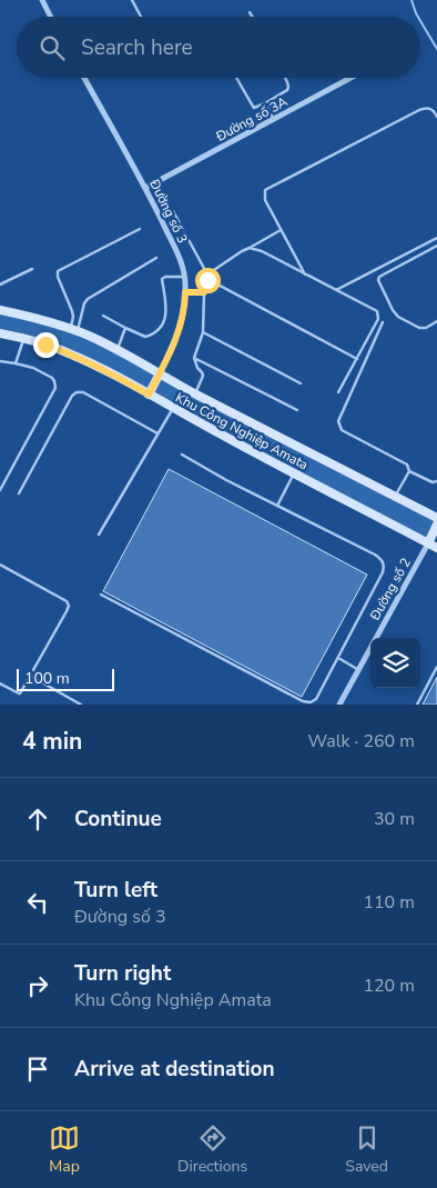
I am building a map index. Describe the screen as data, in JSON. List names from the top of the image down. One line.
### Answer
{"streets":{"street":["Đường số 3A","Đường số 3","Khu Công Nghiệp Amata","Đường số 2"]},"crossings":[["Đường số 3A","Đường số 3"],["Đường số 3","Khu Công Nghiệp Amata"],["Khu Công Nghiệp Amata","Đường số 2"]],"scale_bar":"100 m","page":{"search":"Search here","scale":"100 m","heading":["4 min","Walk · 260 m"],"list":[["Continue","30 m"],["Turn left","Đường số 3","110 m"],["Turn right","Khu Công Nghiệp Amata","120 m"],"Arrive at destination"],"nav":["Map","Directions","Saved"]}}
